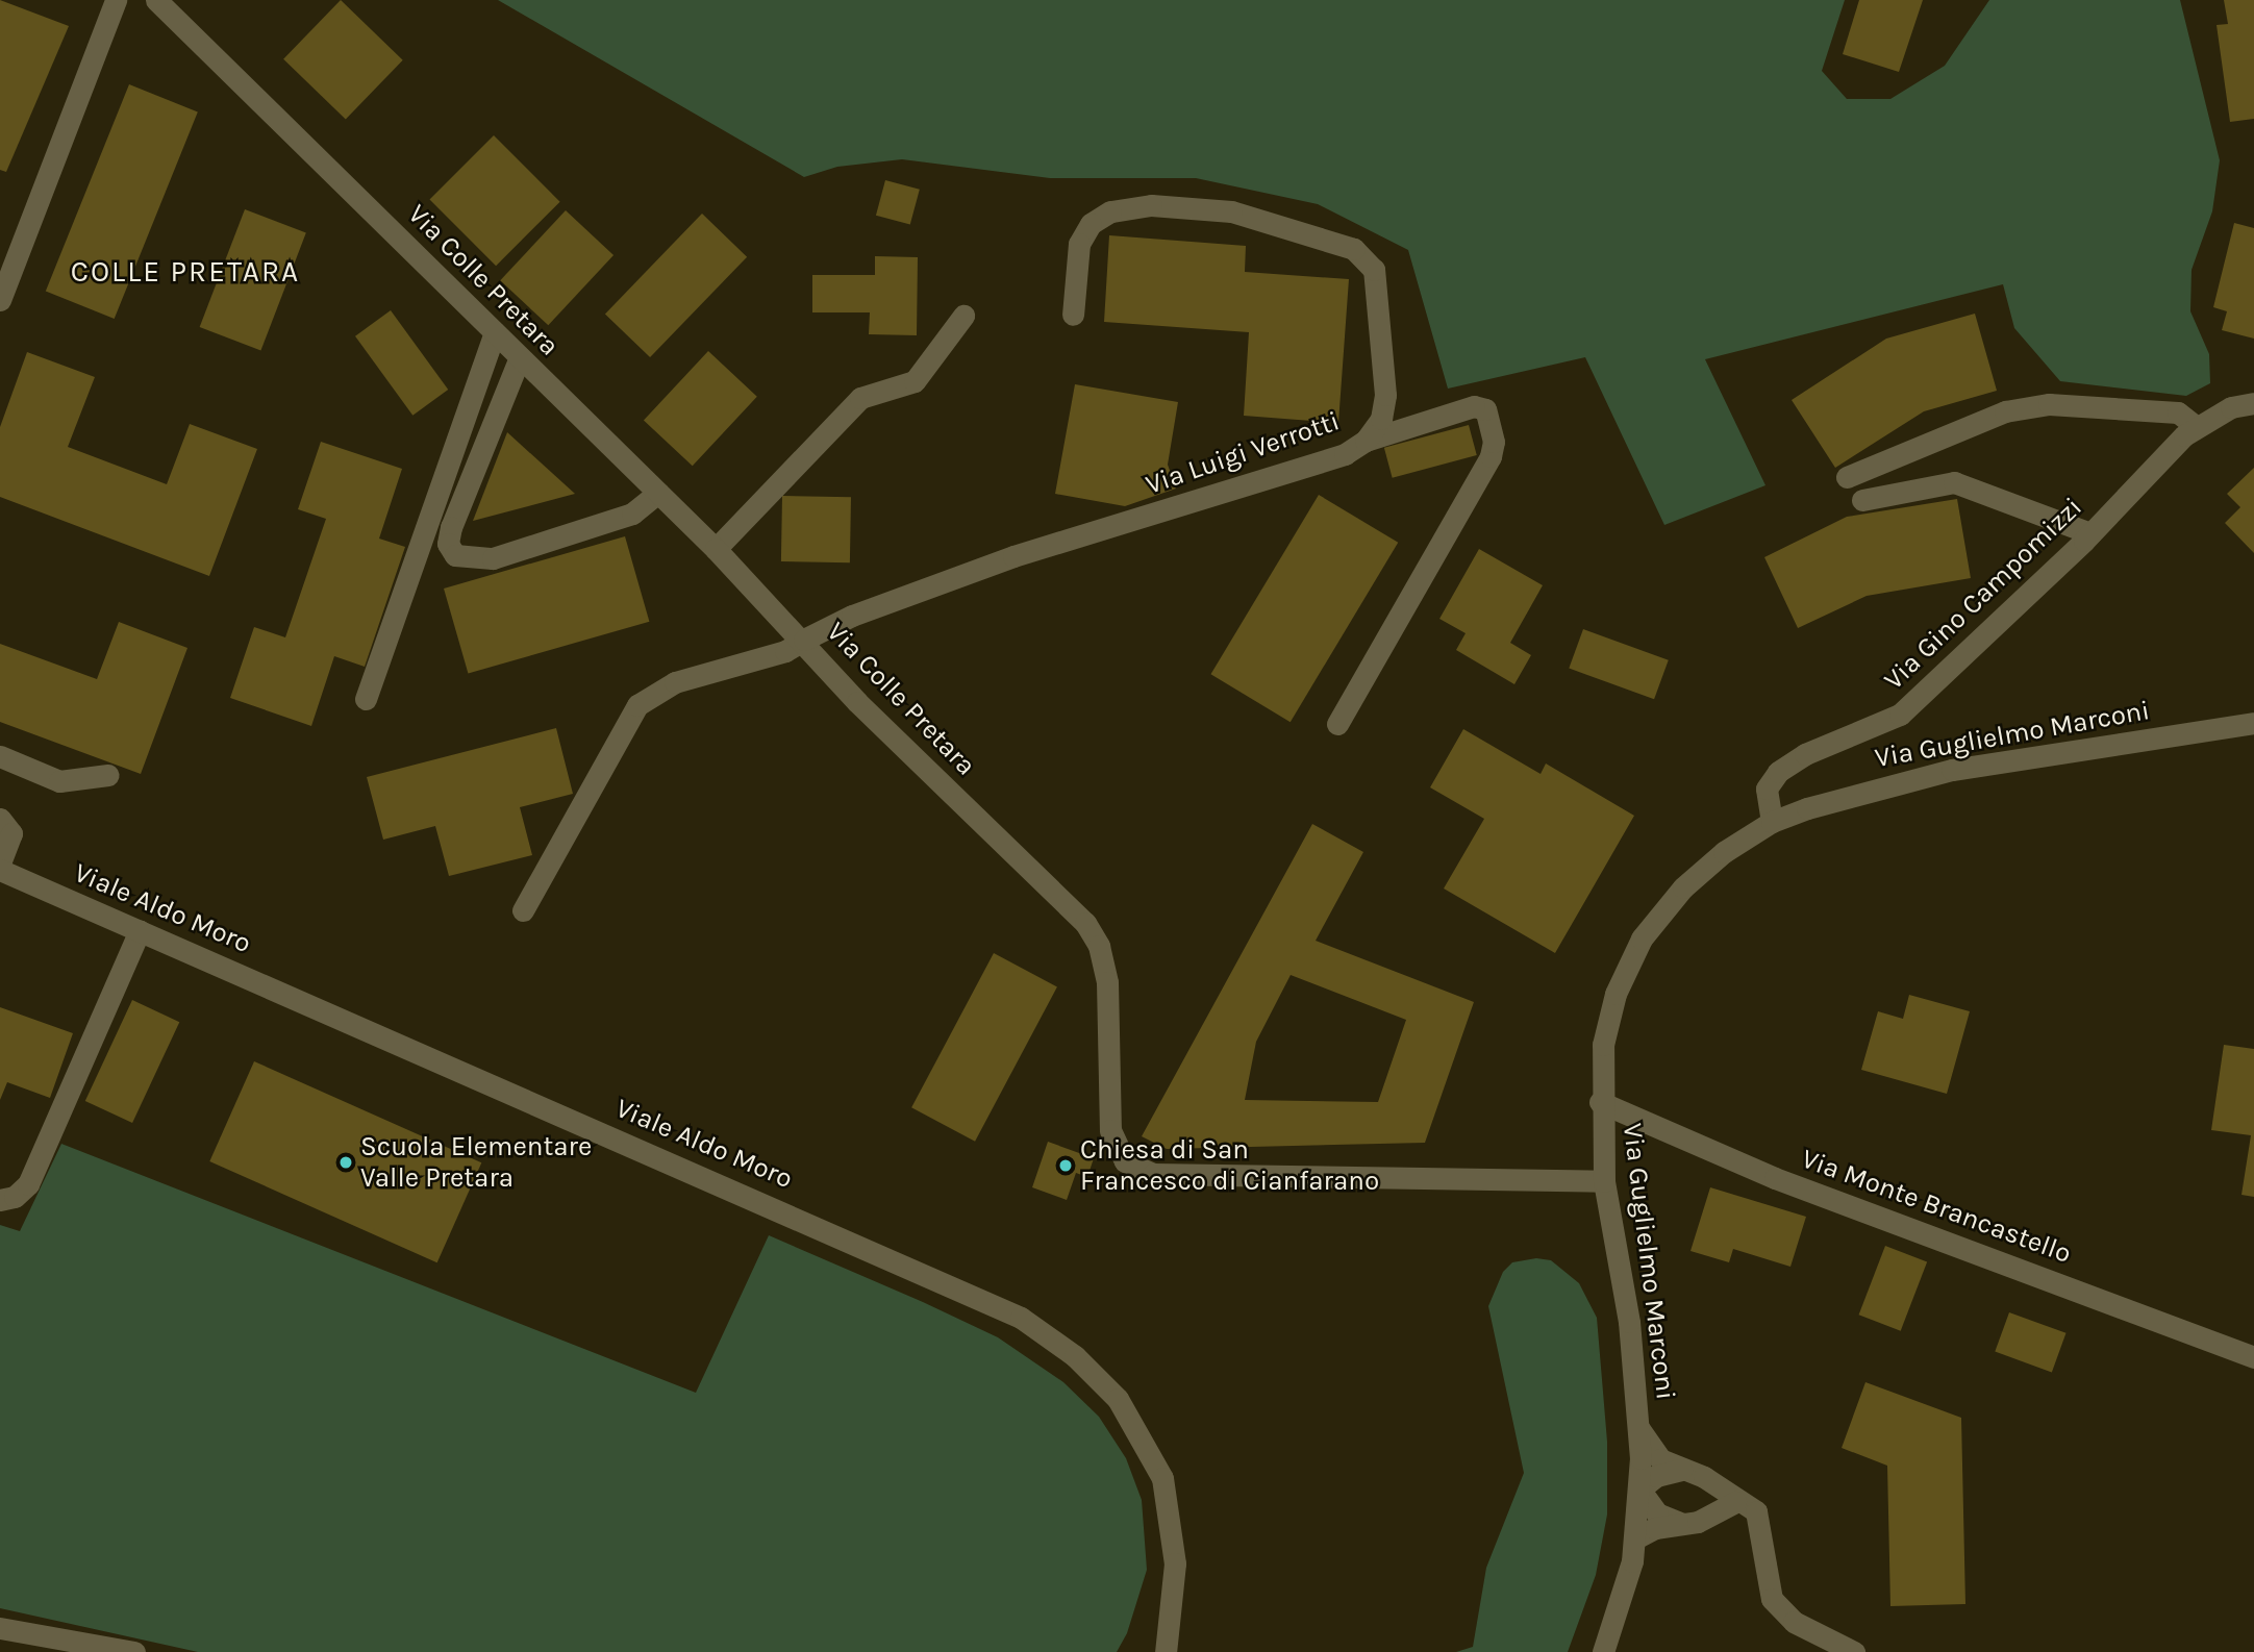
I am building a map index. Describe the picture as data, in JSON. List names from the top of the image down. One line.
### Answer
{"streets":{"street":["Via Colle Pretara","Via Luigi Verrotti","Via Gino Campomizzi","Via Guglielmo Marconi","Viale Aldo Moro","Via Monte Brancastello"]},"crossings":[["Via Colle Pretara","Via Luigi Verrotti"],["Via Colle Pretara","Via Guglielmo Marconi"],["Via Gino Campomizzi","Via Guglielmo Marconi"],["Via Guglielmo Marconi","Via Monte Brancastello"]],"districts":["COLLE PRETARA"],"places":["Scuola Elementare Valle Pretara","Chiesa di San Francesco di Cianfarano"]}
